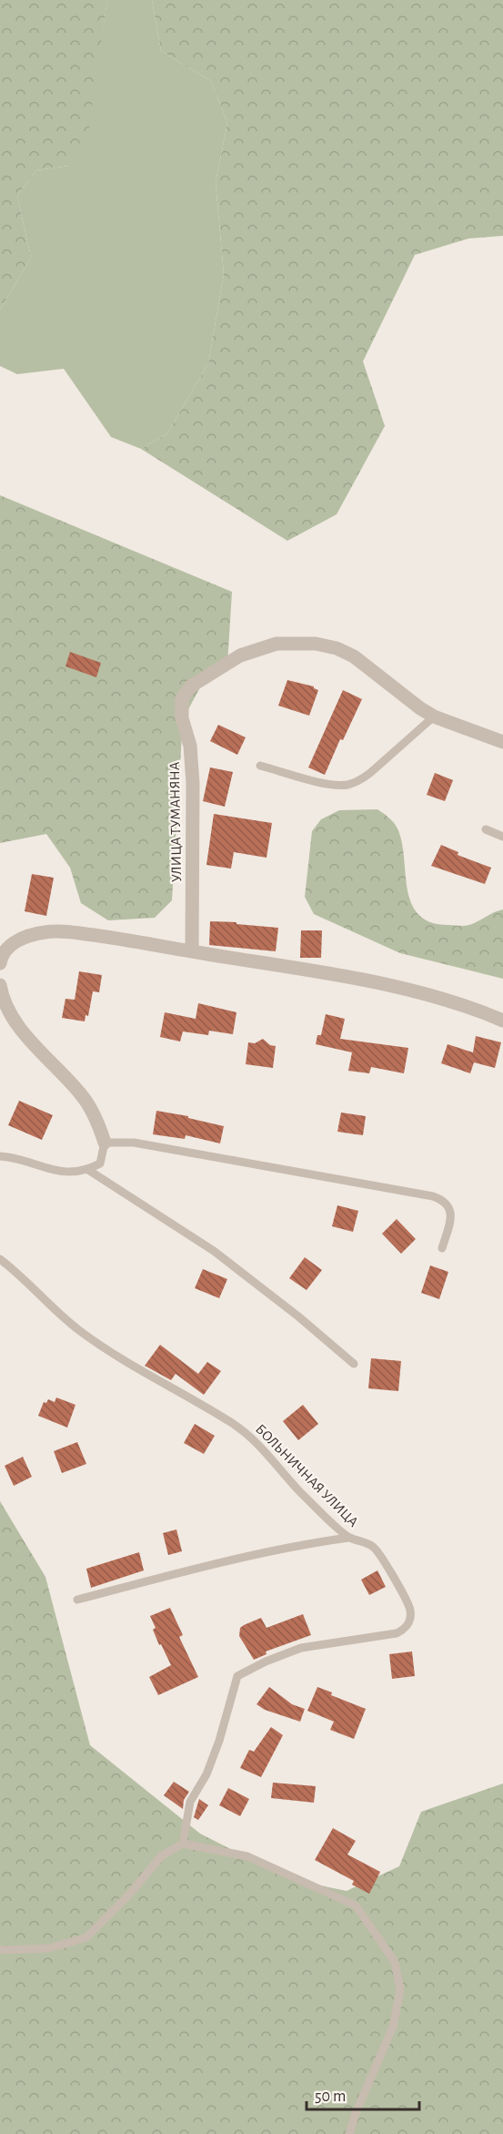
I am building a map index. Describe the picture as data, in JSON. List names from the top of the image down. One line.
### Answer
{"streets":{"street":["УЛИЦА ТУМАНЯНА"],"lane":["БОЛЬНИЧНАЯ УЛИЦА"]},"scale_bar":"50 m"}
